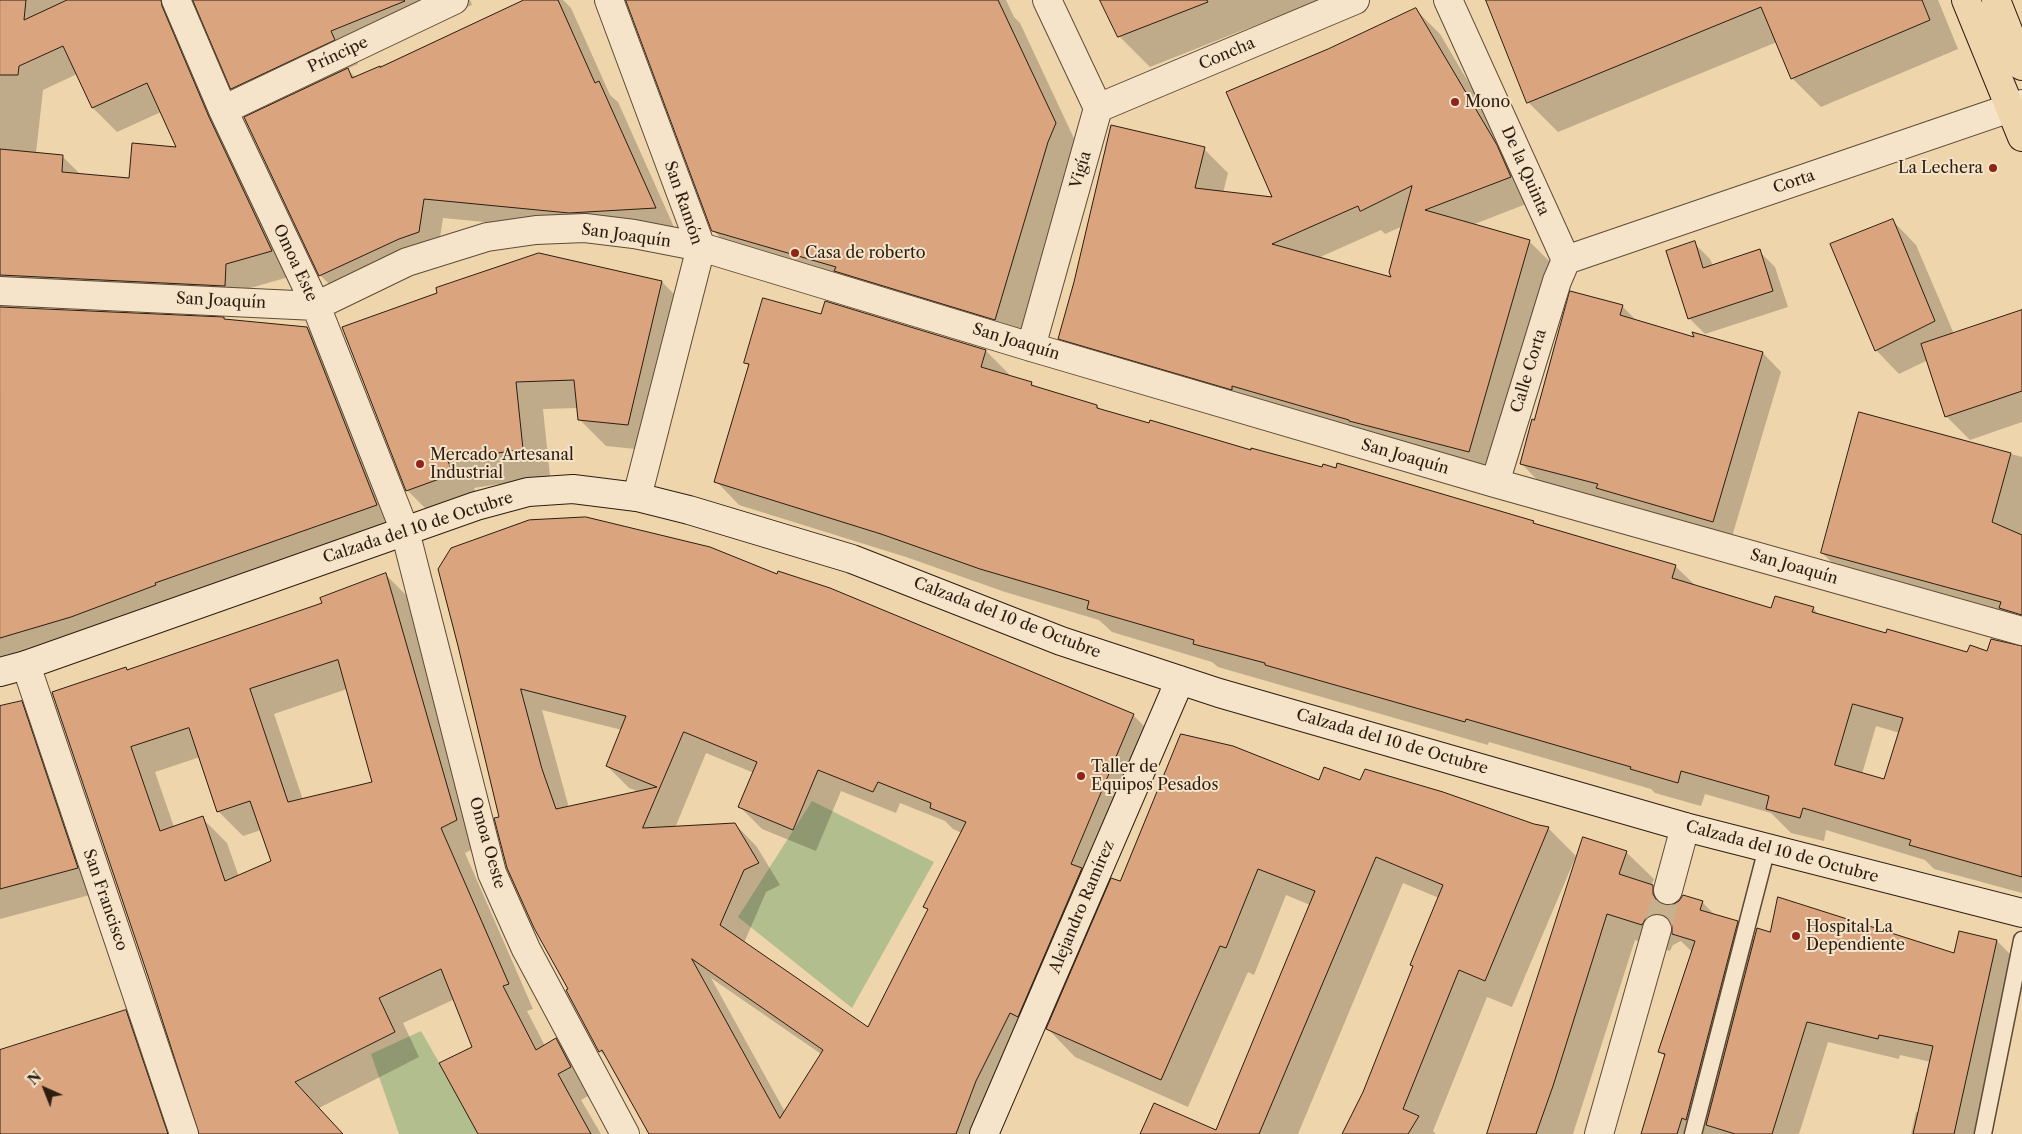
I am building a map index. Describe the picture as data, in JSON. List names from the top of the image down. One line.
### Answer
{"streets":{"street":["Concha","Príncipe","Vigía","De la Quinta","Corta","San Ramón","San Joaquín","Omoa Este","Calle Corta","Calzada del 10 de Octubre","Omoa Oeste","San Francisco","Alejandro Ramírez"]},"crossings":[["Concha","Vigía"],["Príncipe","Omoa Este"],["Vigía","San Joaquín"],["De la Quinta","Corta"],["De la Quinta","Calle Corta"],["Corta","Calle Corta"],["San Ramón","San Joaquín"],["San Ramón","Calzada del 10 de Octubre"],["San Joaquín","Omoa Este"],["San Joaquín","Calle Corta"],["Omoa Este","Calzada del 10 de Octubre"],["Omoa Este","Omoa Oeste"],["Calzada del 10 de Octubre","Omoa Oeste"],["Calzada del 10 de Octubre","San Francisco"],["Calzada del 10 de Octubre","Alejandro Ramírez"]],"places":["Mono","La Lechera","Casa de roberto","Mercado Artesanal Industrial","Taller de Equipos Pesados","Hospital La Dependiente"],"north":"top left"}
